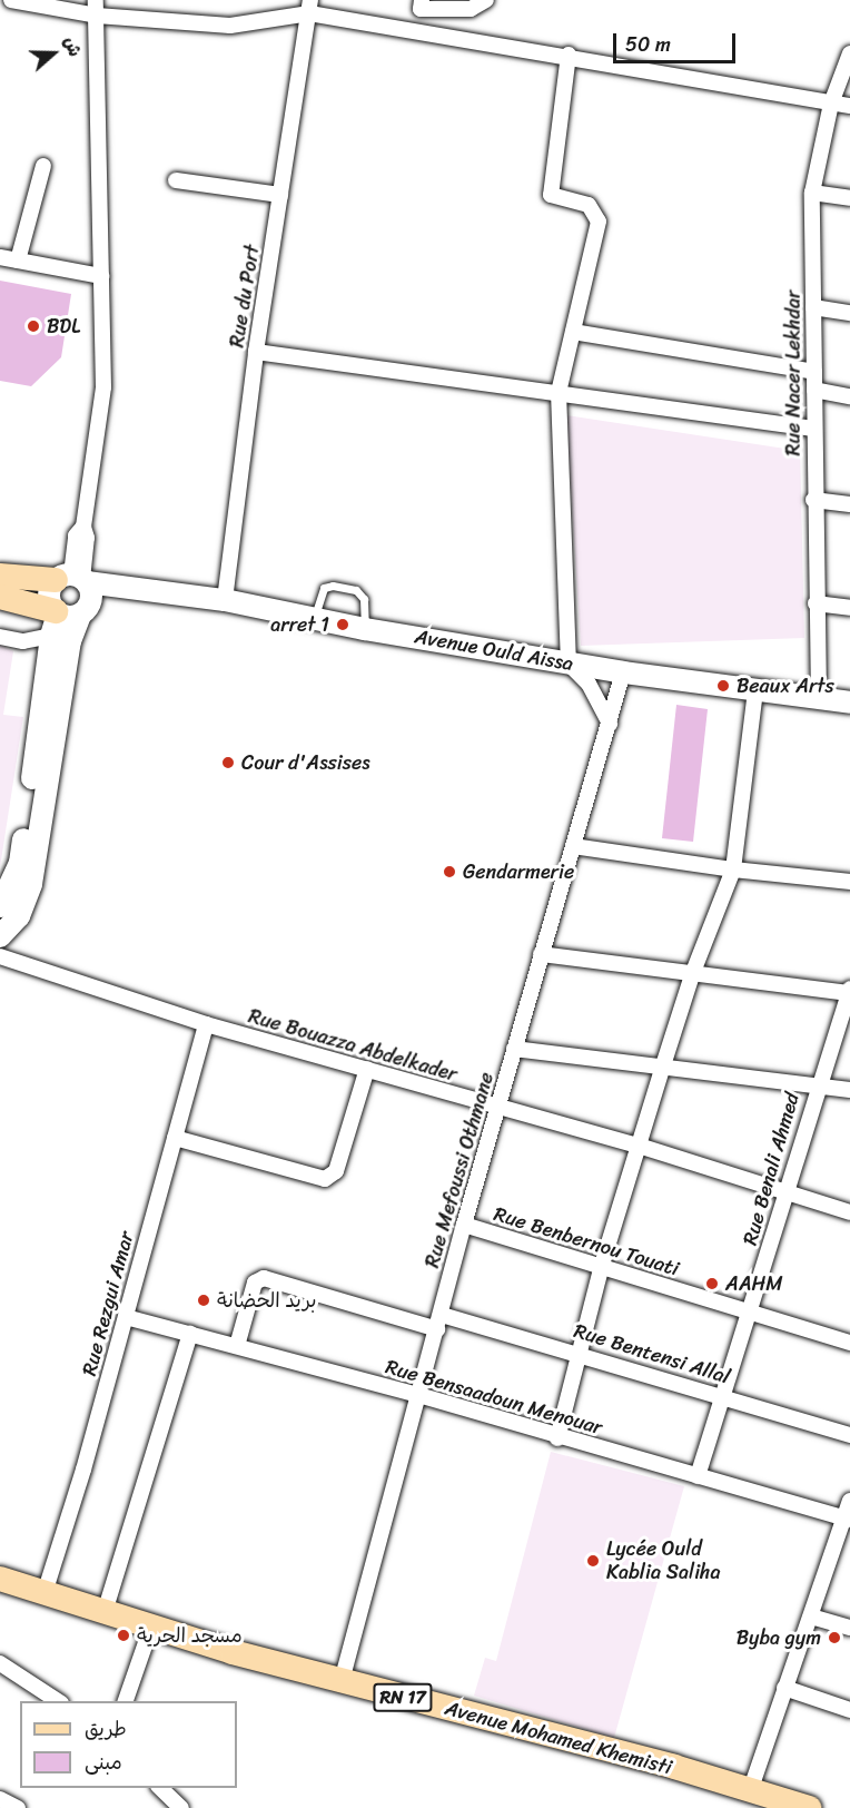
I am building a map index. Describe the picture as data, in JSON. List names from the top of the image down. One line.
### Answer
{"streets":{"main road":["Avenue Ould Aissa","RN 17","Avenue Mohamed Khemisti"],"street":["Rue du Port","Rue Nacer Lekhdar","Rue Bouazza Abdelkader","Rue Benali Ahmed","Rue Mefoussi Othmane","Rue Benbernou Touati","Rue Rezgui Amar","Rue Bentensi Allal","Rue Bensaadoun Menouar"]},"crossings":[["Rue du Port","Avenue Ould Aissa"],["Rue Nacer Lekhdar","Avenue Ould Aissa"],["Avenue Ould Aissa","Rue Mefoussi Othmane"],["Rue Bouazza Abdelkader","Rue Benali Ahmed"],["Rue Bouazza Abdelkader","Rue Mefoussi Othmane"],["Rue Bouazza Abdelkader","Rue Rezgui Amar"],["Rue Benali Ahmed","Rue Benbernou Touati"],["Rue Benali Ahmed","Rue Bentensi Allal"],["Rue Benali Ahmed","Rue Bensaadoun Menouar"],["Rue Mefoussi Othmane","Rue Benbernou Touati"],["Rue Mefoussi Othmane","Rue Bentensi Allal"],["Rue Mefoussi Othmane","Rue Bensaadoun Menouar"],["Rue Mefoussi Othmane","Avenue Mohamed Khemisti"],["Rue Rezgui Amar","Rue Bensaadoun Menouar"],["Rue Rezgui Amar","Avenue Mohamed Khemisti"],["Rue Bentensi Allal","Rue Bensaadoun Menouar"]],"places":["BDL","arret 1","Beaux Arts","Cour d'Assises","Gendarmerie","AAHM","بريد الحضانة","Lycée Ould Kablia Saliha","مسجد الحرية","Byba gym"],"legend":["طريق","مبنى"],"scale_bar":"50 m","north":"right"}
